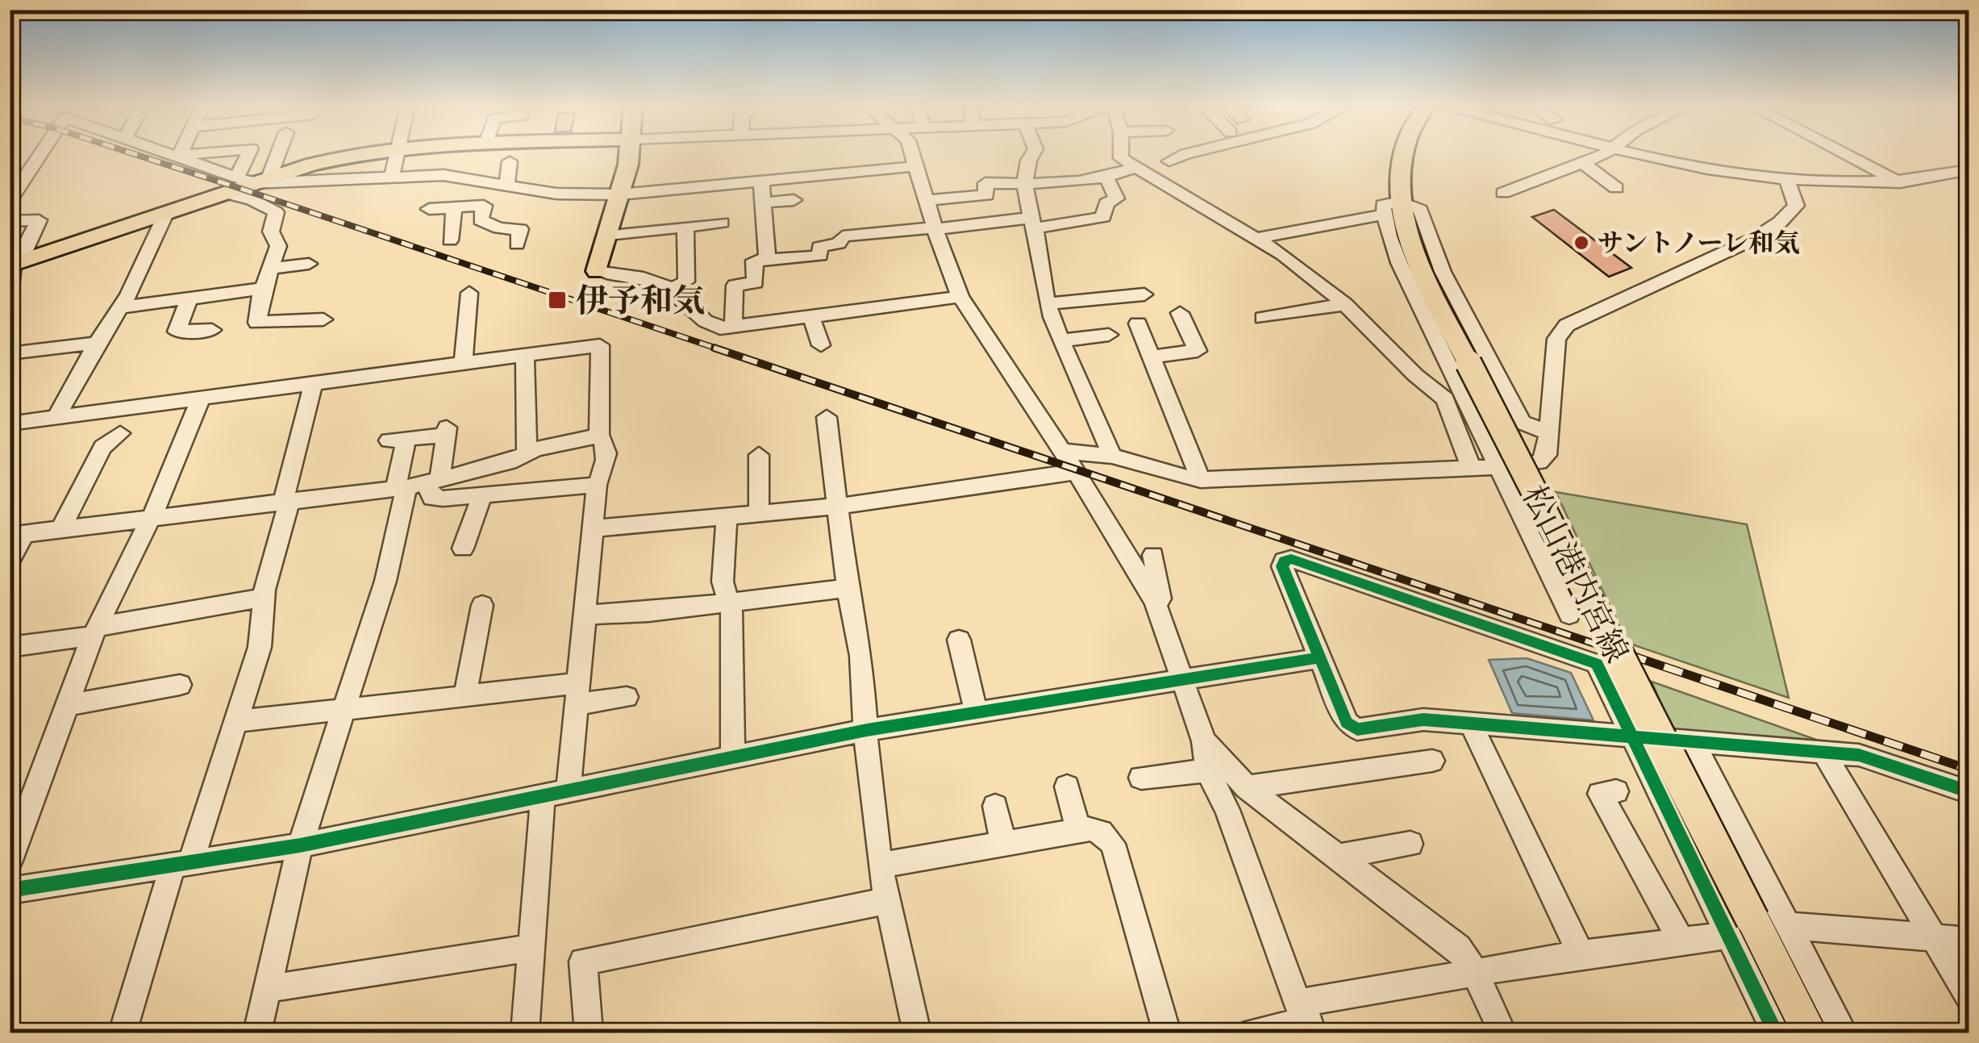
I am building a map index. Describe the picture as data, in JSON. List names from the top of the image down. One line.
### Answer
{"streets":{"main road":["松山港内宮線"]},"places":{"other":["サントノーレ和気"],"transit":["伊予和気"]}}
